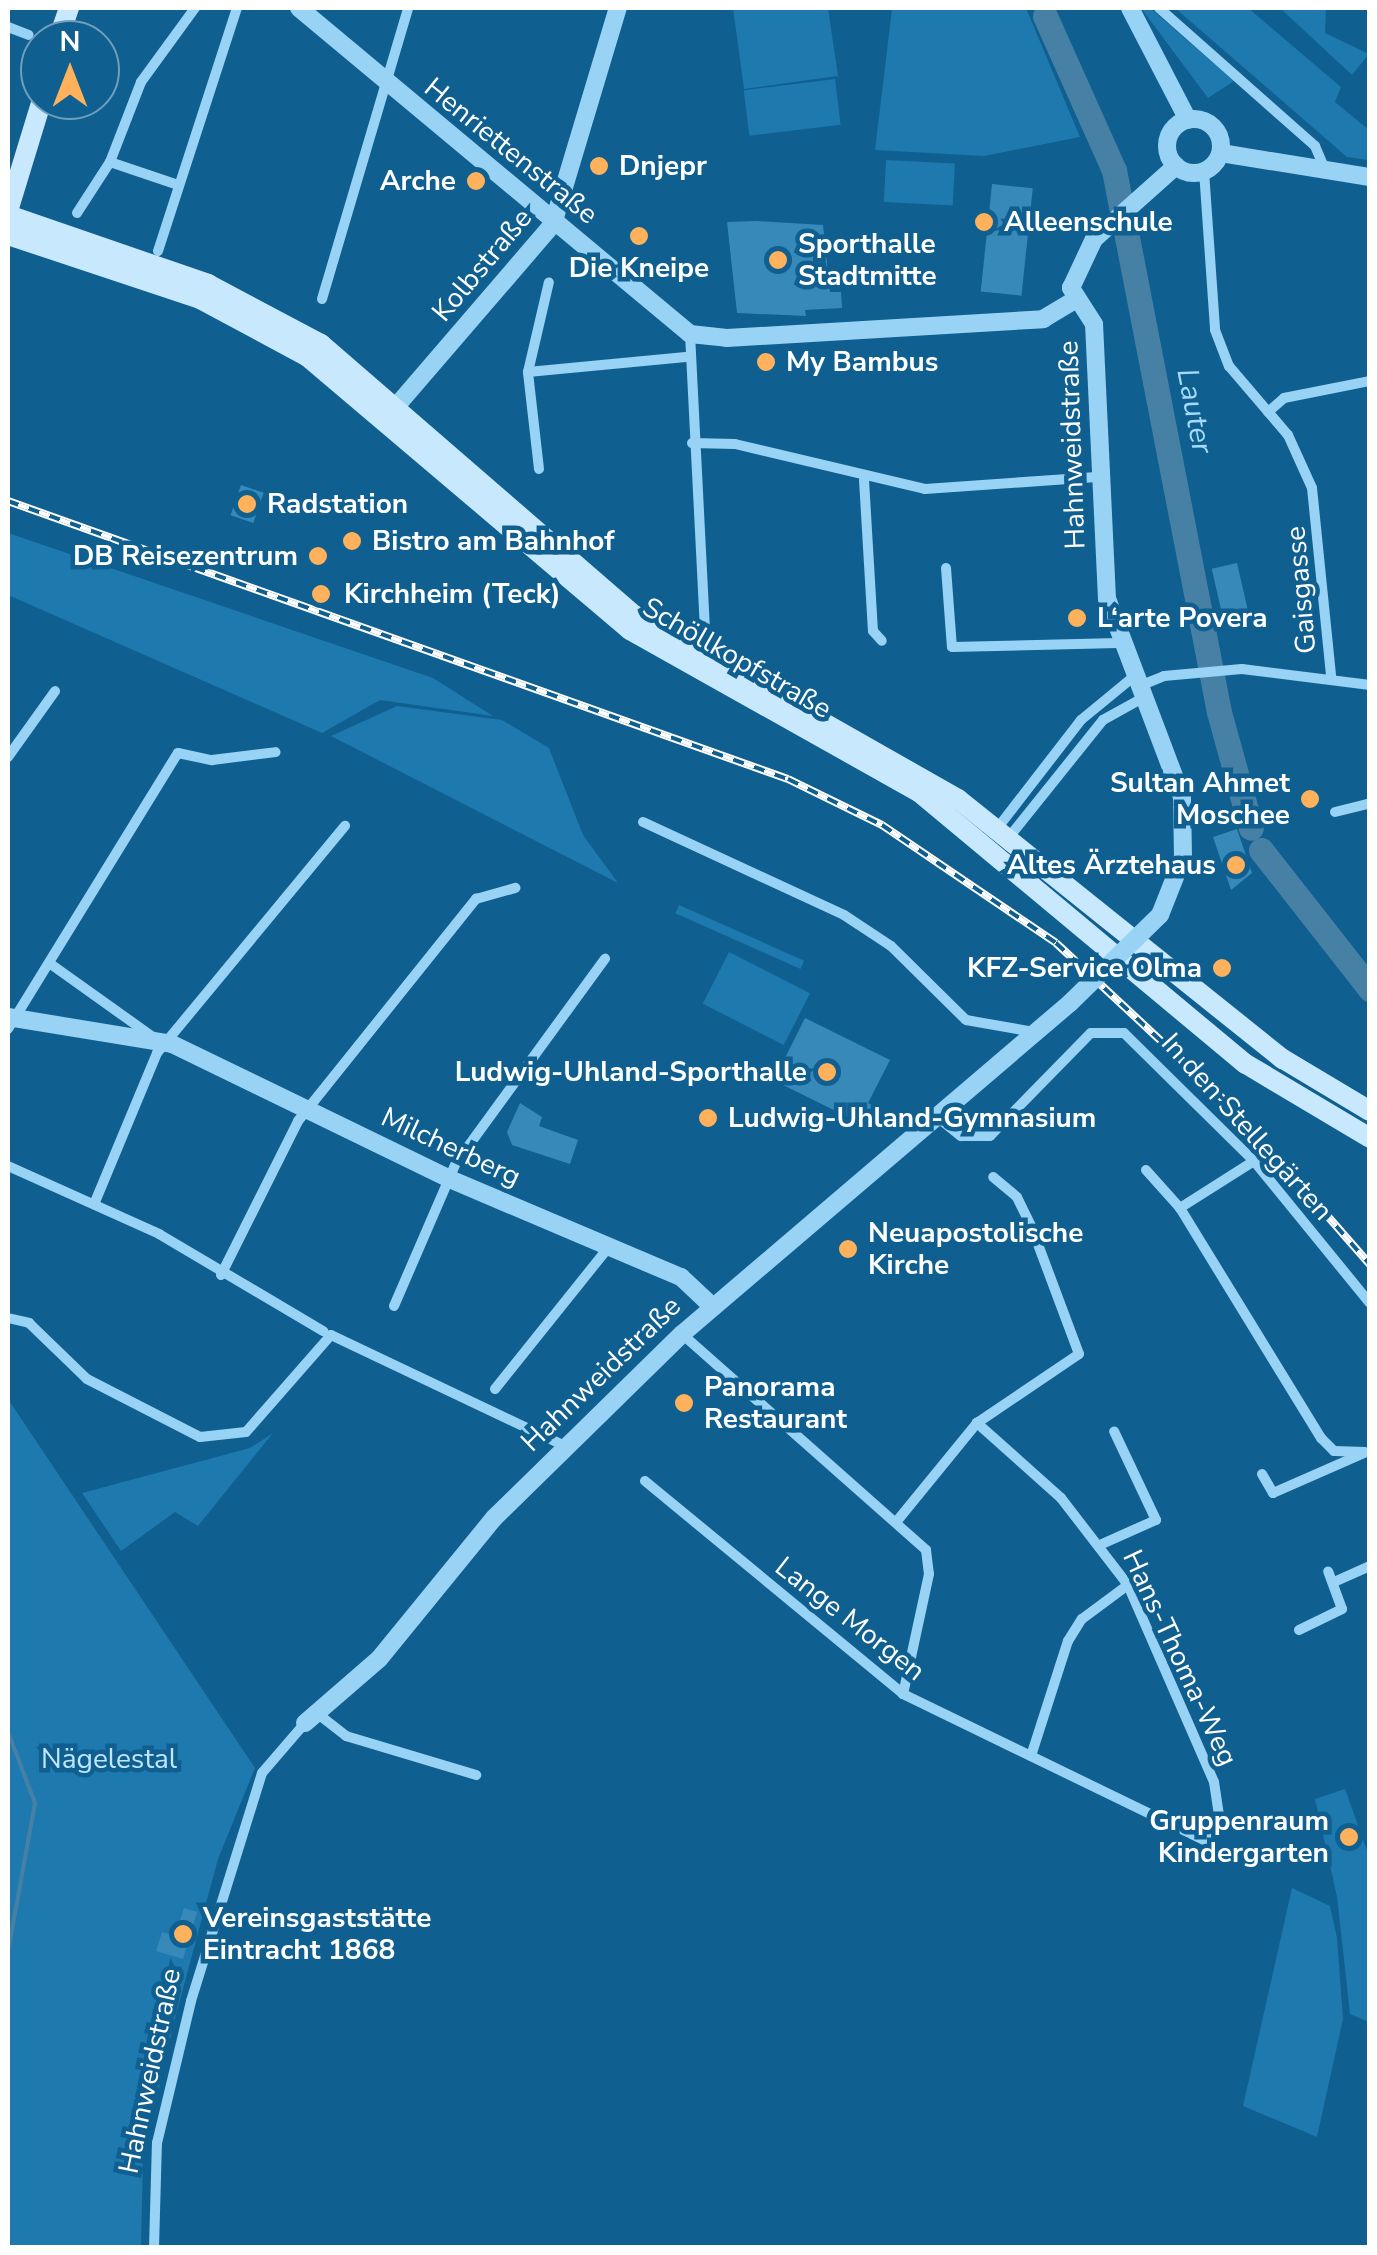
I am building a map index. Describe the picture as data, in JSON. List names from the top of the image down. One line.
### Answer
{"streets":{"main road":["Schöllkopfstraße"],"street":["Henriettenstraße","Kolbstraße","Hahnweidstraße","Gaisgasse","In den Stellegärten","Milcherberg","Lange Morgen","Hans-Thoma-Weg"]},"crossings":[["Henriettenstraße","Kolbstraße"],["Kolbstraße","Schöllkopfstraße"],["Hahnweidstraße","In den Stellegärten"],["Hahnweidstraße","Milcherberg"],["Lange Morgen","Hans-Thoma-Weg"]],"water":["Lauter"],"parks":["Nägelestal"],"places":["Dnjepr","Arche","Alleenschule","Die Kneipe","Sporthalle Stadtmitte","My Bambus","Radstation","Bistro am Bahnhof","DB Reisezentrum","Kirchheim (Teck)","L‘arte Povera","Sultan Ahmet Moschee","Altes Ärztehaus","KFZ-Service Olma","Ludwig-Uhland-Sporthalle","Ludwig-Uhland-Gymnasium","Neuapostolische Kirche","Panorama Restaurant","Gruppenraum Kindergarten","Vereinsgaststätte Eintracht 1868"],"north":"top"}
